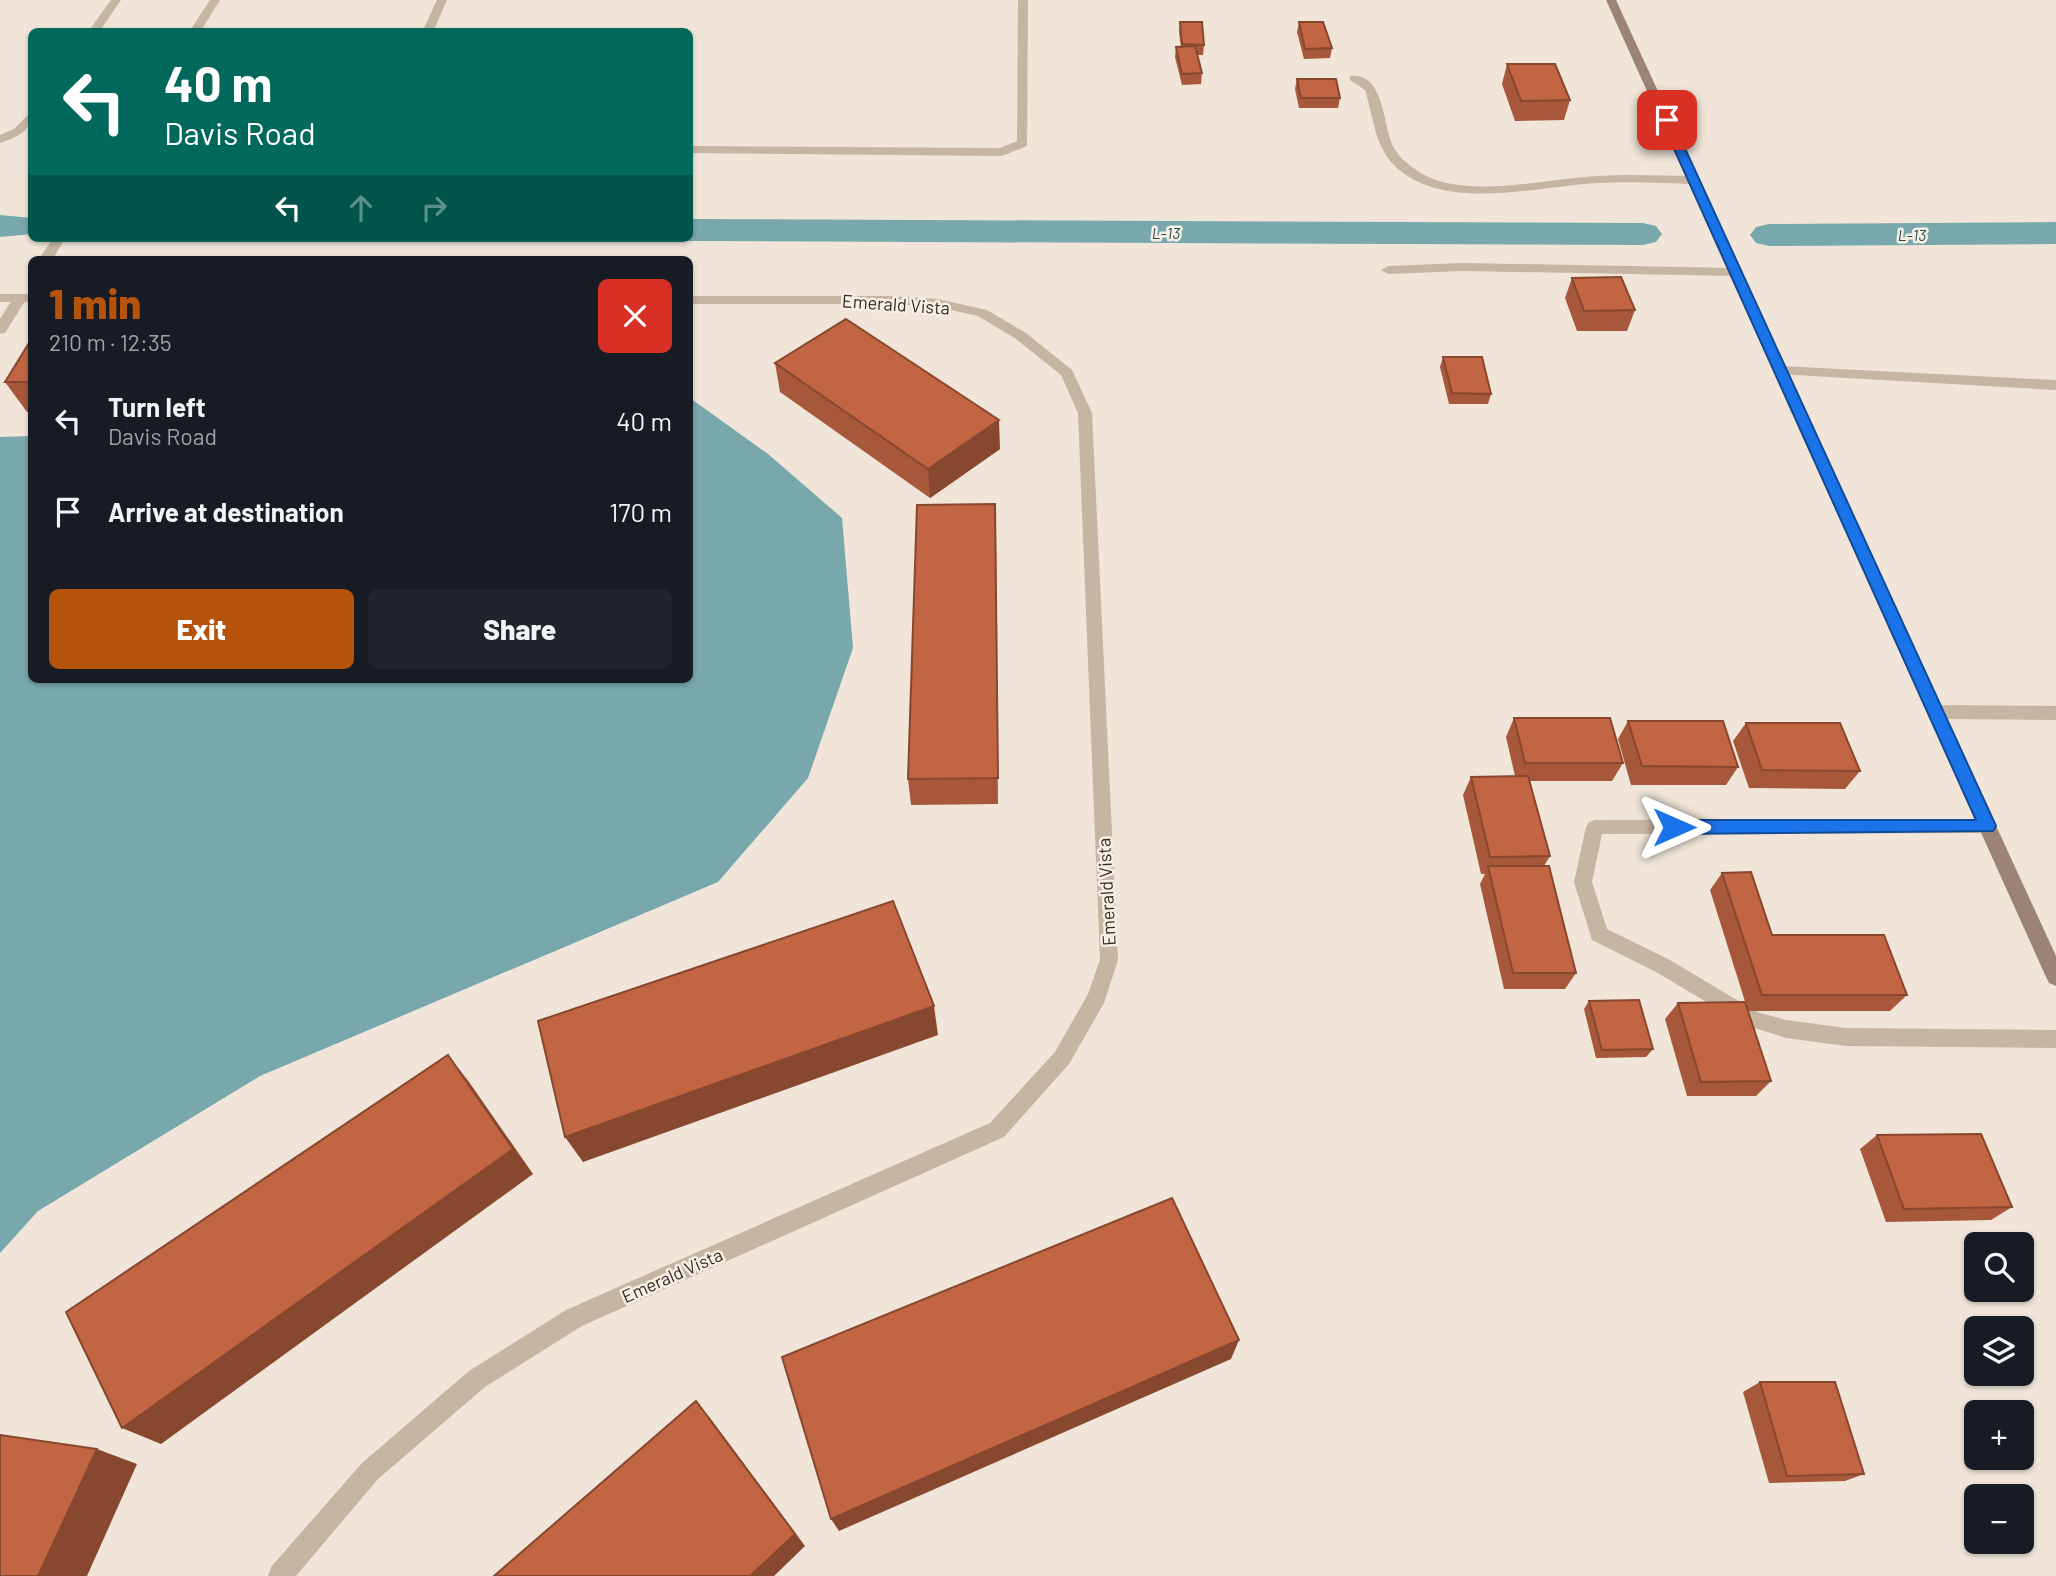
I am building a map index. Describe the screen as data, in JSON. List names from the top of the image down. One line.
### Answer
{"streets":{"street":["Emerald Vista"]},"water":["L-13"],"page":{"turn":["40 m","Davis Road"],"heading":["1 min","210 m · 12:35"],"list":[{"name":"Turn left","note":"Davis Road","value":"40 m"},{"name":"Arrive at destination","value":"170 m"}],"buttons":["Exit","Share"],"map_buttons":["+","−"]}}
